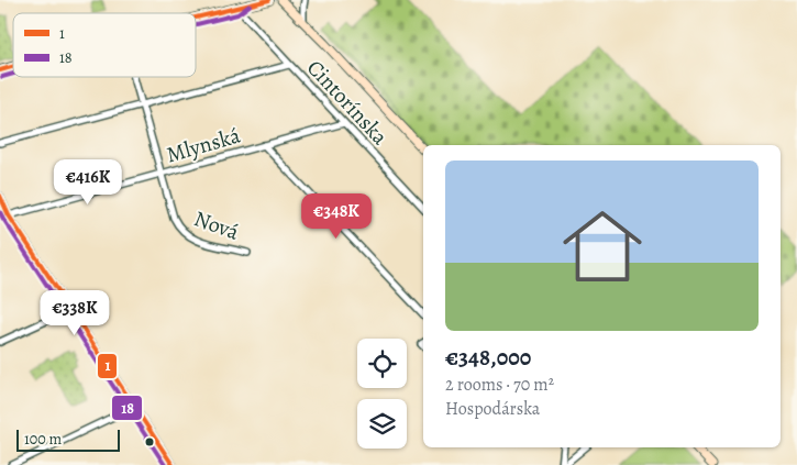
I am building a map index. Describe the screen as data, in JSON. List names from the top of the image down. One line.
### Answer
{"streets":{"street":["Cintorínska","Mlynská","Nová"]},"crossings":[["Cintorínska","Mlynská"],["Mlynská","Nová"]],"lines":["transit line 1","transit line 18"],"legend":["1","18"],"scale_bar":"100 m","page":{"list":[{"name":"€348,000","note":"2 rooms · 70 m² · Hospodárska"}],"price":["€416K","€348K","€338K"],"scale":"100 m"}}
